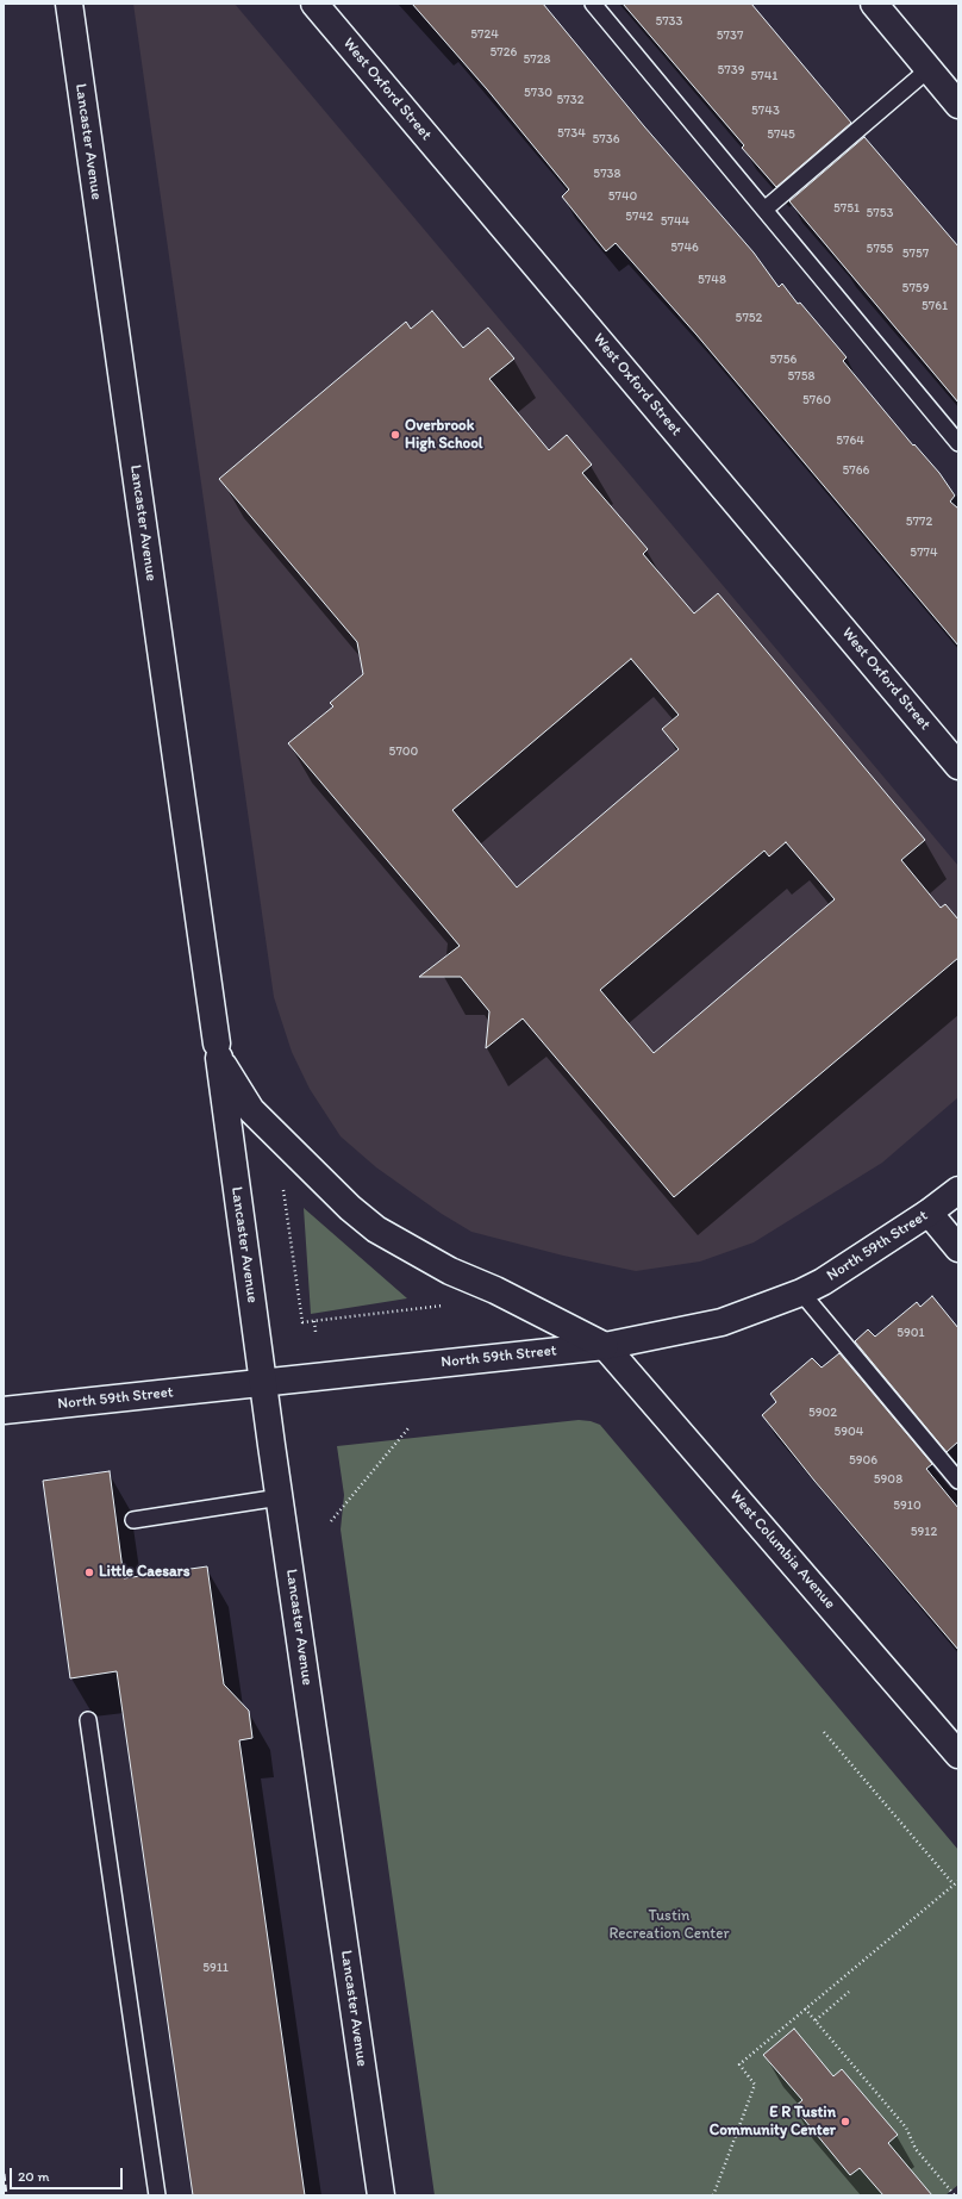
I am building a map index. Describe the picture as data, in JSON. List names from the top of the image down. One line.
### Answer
{"streets":{"main road":["West Oxford Street","Lancaster Avenue","North 59th Street","West Columbia Avenue"]},"crossings":[["Lancaster Avenue","North 59th Street"],["North 59th Street","West Columbia Avenue"]],"parks":["Tustin Recreation Center"],"places":["Overbrook High School","Little Caesars","E R Tustin Community Center"],"house_numbers":["5733","5724","5737","5726","5728","5739","5741","5730","5732","5743","5734","5745","5736","5738","5740","5751","5753","5742","5744","5746","5755","5757","5748","5759","5761","5752","5756","5758","5760","5764","5766","5772","5774","5700","5901","5902","5904","5906","5908","5910","5912","5911"],"scale_bar":"20 m"}
